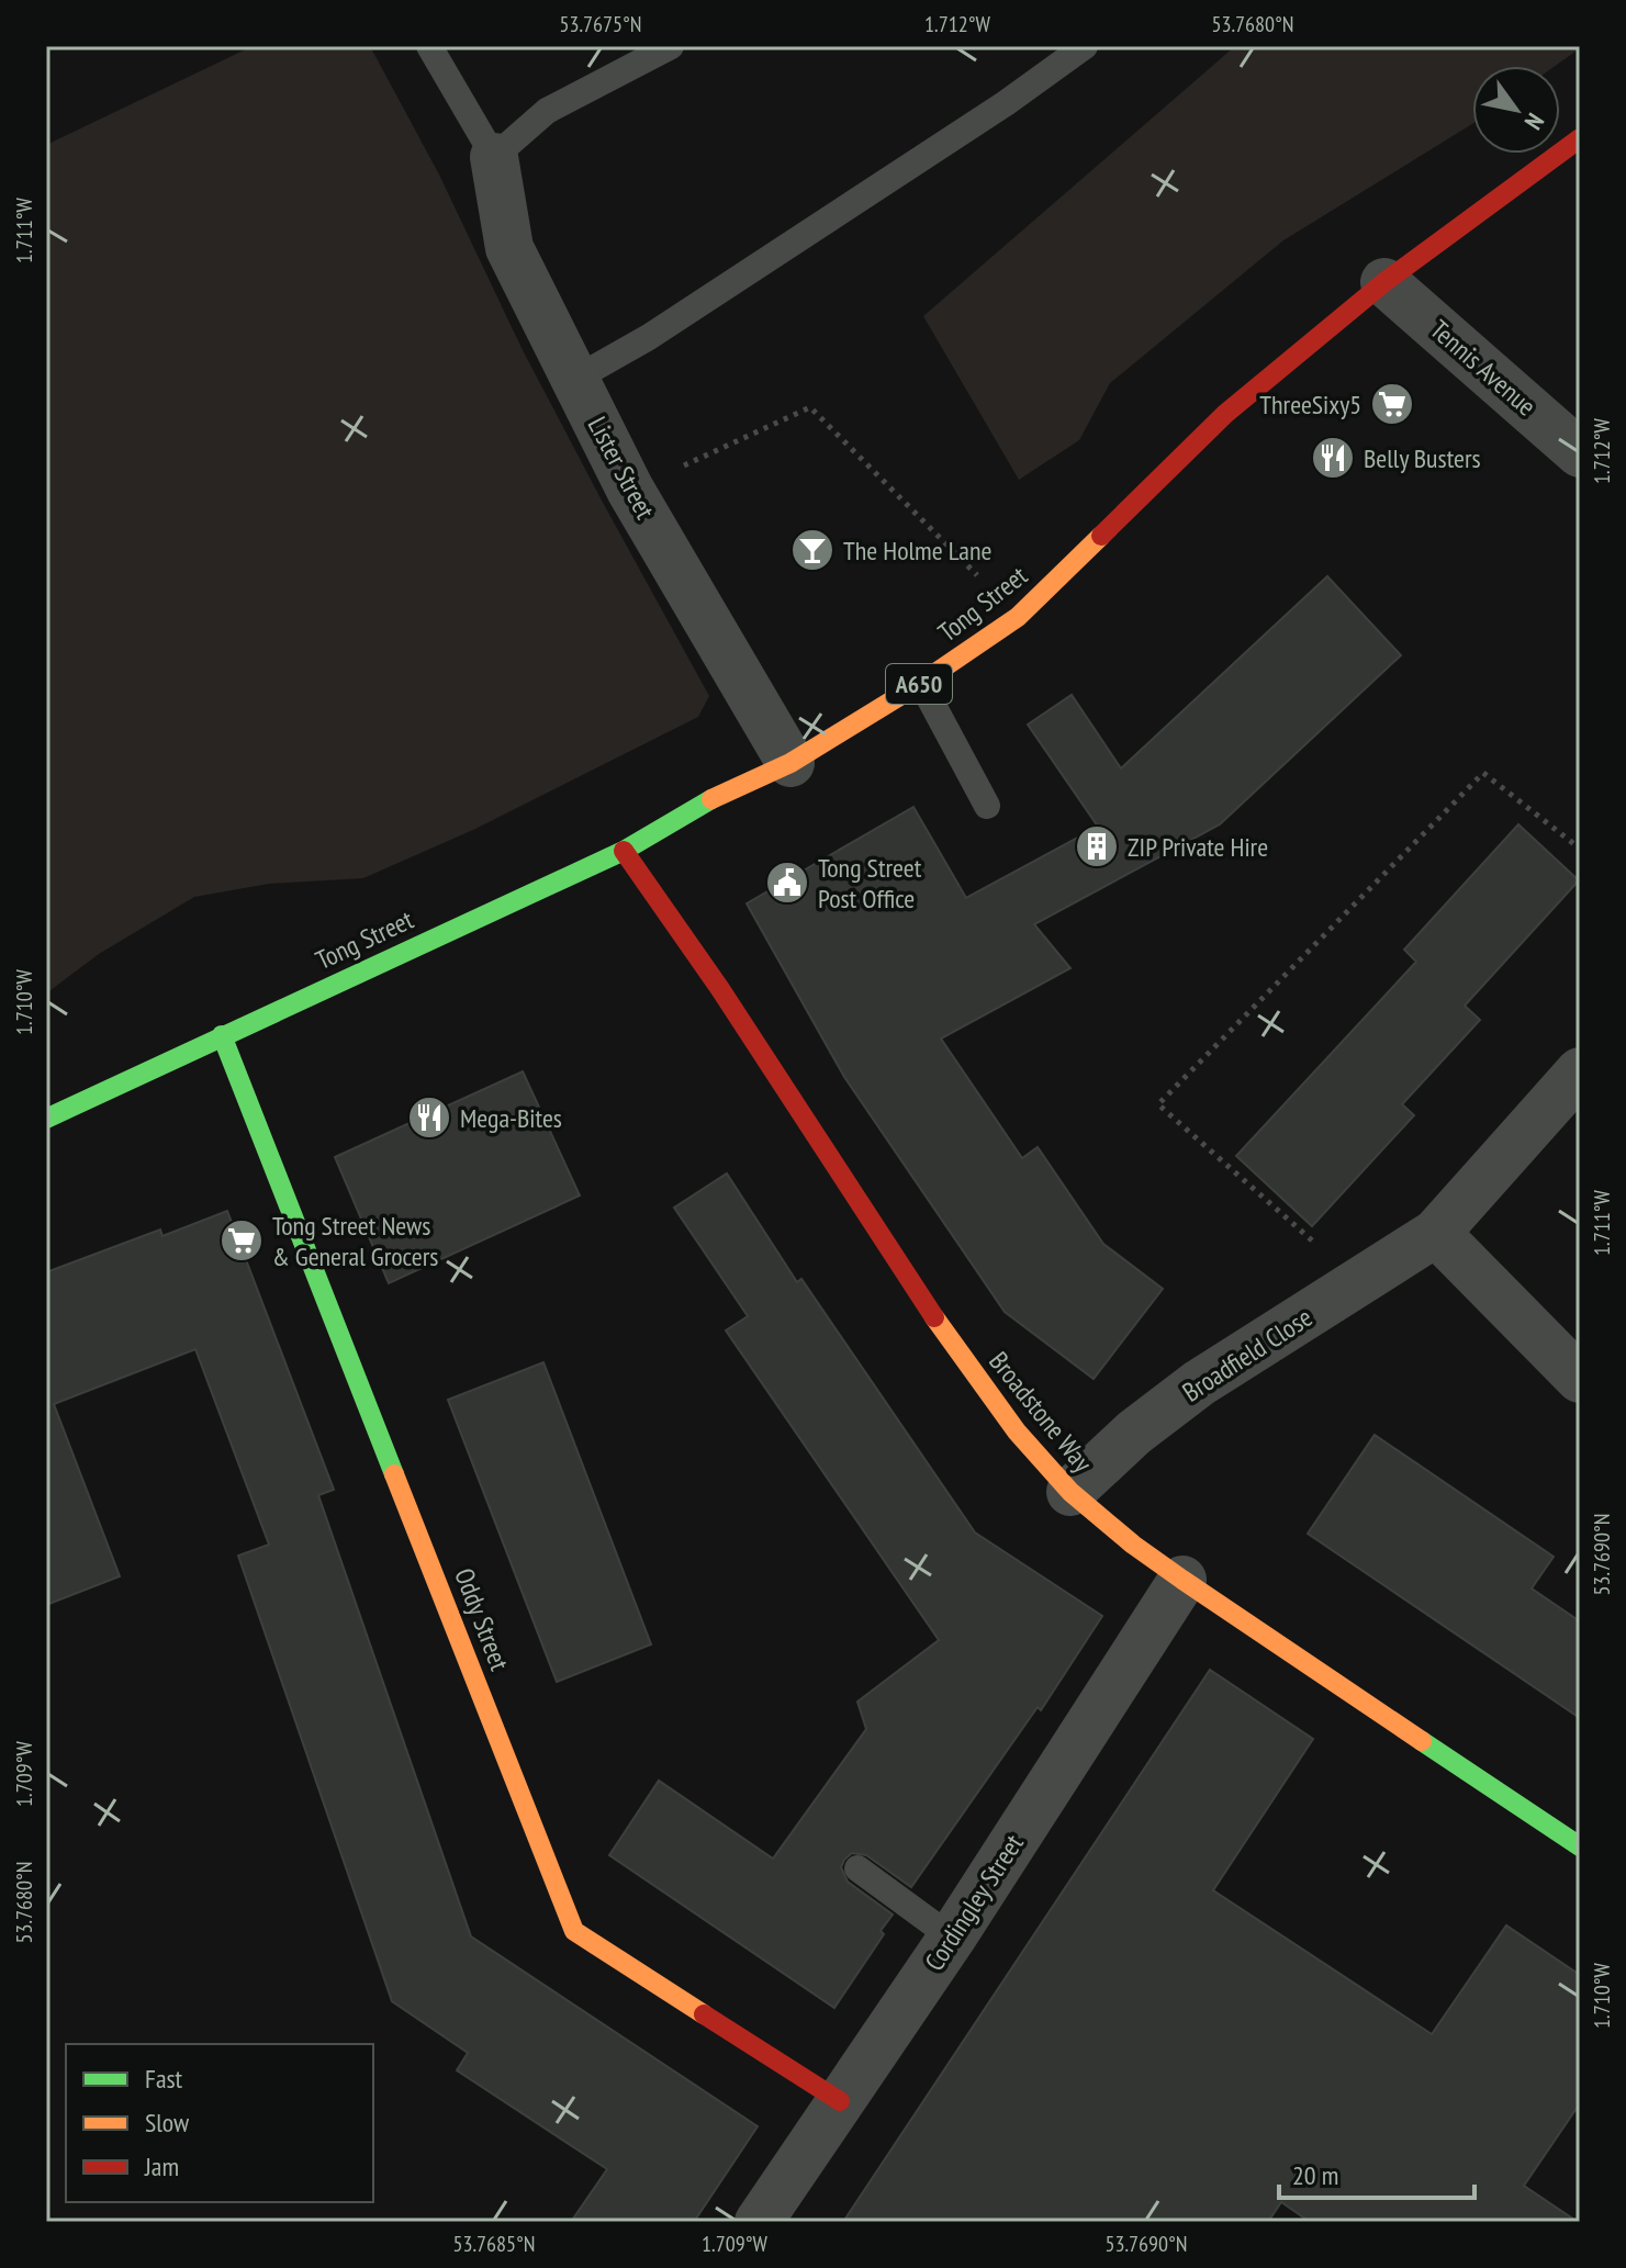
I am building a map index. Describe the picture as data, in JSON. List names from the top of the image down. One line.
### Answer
{"streets":{"main road":["Tong Street","A650","Broadstone Way","Oddy Street"],"street":["Tennis Avenue","Lister Street","Broadfield Close","Cordingley Street"]},"crossings":[["Tennis Avenue","Tong Street"],["Lister Street","Tong Street"],["Tong Street","Broadstone Way"],["Tong Street","Oddy Street"],["Broadfield Close","Broadstone Way"],["Broadstone Way","Cordingley Street"],["Oddy Street","Cordingley Street"]],"places":{"supermarket":["ThreeSixy5","Tong Street News & General Grocers"],"restaurant":["Belly Busters","Mega-Bites"],"bar":["The Holme Lane"],"building":["ZIP Private Hire"],"public building":["Tong Street Post Office"]},"legend":["Fast","Slow","Jam"],"scale_bar":"20 m","north":"bottom right","coordinates":["53.7675°N","1.712°W","53.7680°N","1.711°W","1.710°W","53.7690°N","1.709°W","53.7685°N"]}
